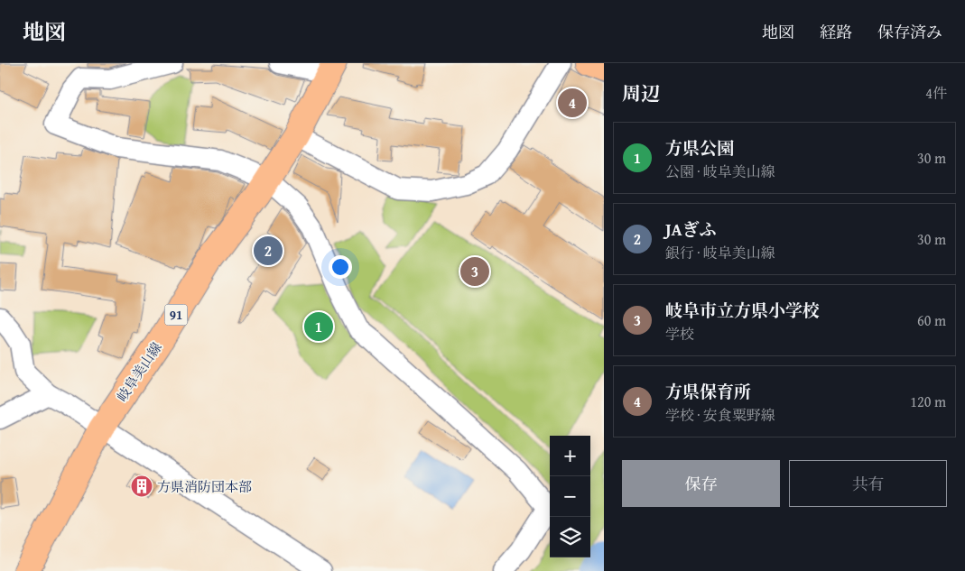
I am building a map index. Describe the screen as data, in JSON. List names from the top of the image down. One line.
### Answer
{"streets":{"main road":["91","岐阜美山線"]},"places":{"building":["方県消防団本部"]},"page":{"header":"地図","nav":["地図","経路","保存済み"],"heading":["周辺","4件"],"pins":["4","2","3","1"],"list":[{"mark":"1","name":"方県公園","note":"公園 · 岐阜美山線","value":"30 m"},{"mark":"2","name":"JAぎふ","note":"銀行 · 岐阜美山線","value":"30 m"},{"mark":"3","name":"岐阜市立方県小学校","note":"学校","value":"60 m"},{"mark":"4","name":"方県保育所","note":"学校 · 安食粟野線","value":"120 m"}],"map_buttons":["+","−"],"buttons":["保存","共有"]}}
